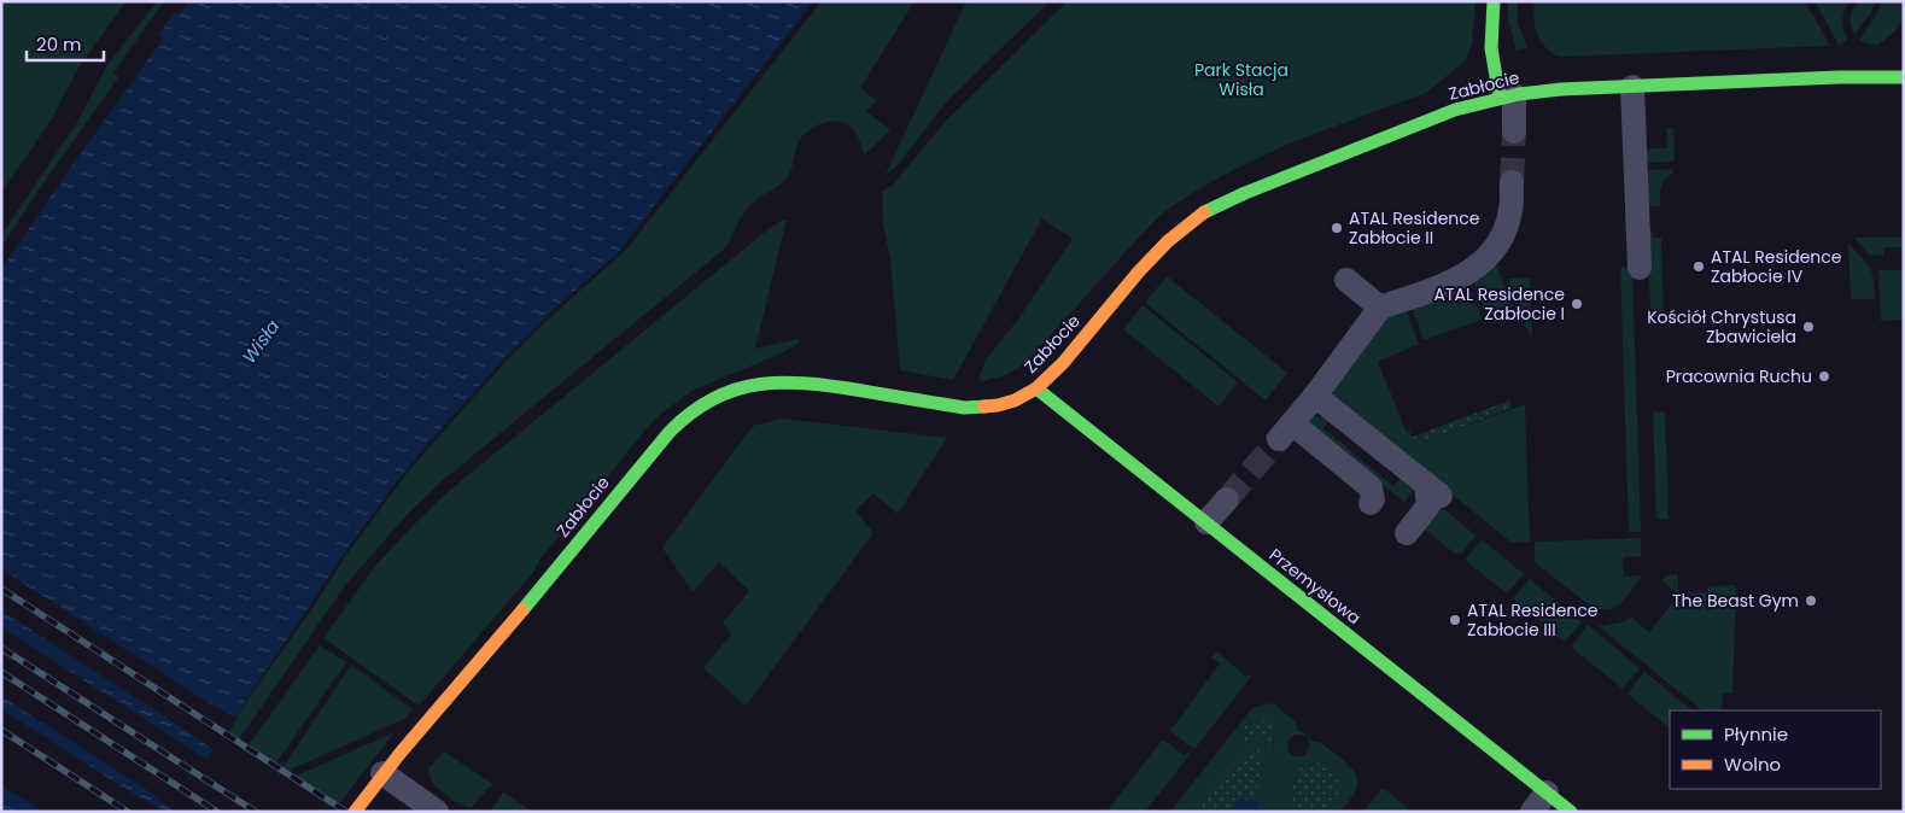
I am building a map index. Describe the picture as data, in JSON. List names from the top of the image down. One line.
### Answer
{"streets":{"street":["Zabłocie","Przemysłowa"]},"crossings":[["Zabłocie","Przemysłowa"]],"water":["Wisła"],"parks":["Park Stacja Wisła"],"places":["ATAL Residence Zabłocie II","ATAL Residence Zabłocie IV","ATAL Residence Zabłocie I","Kościół Chrystusa Zbawiciela","Pracownia Ruchu","The Beast Gym","ATAL Residence Zabłocie III"],"legend":["Płynnie","Wolno"],"scale_bar":"20 m"}
